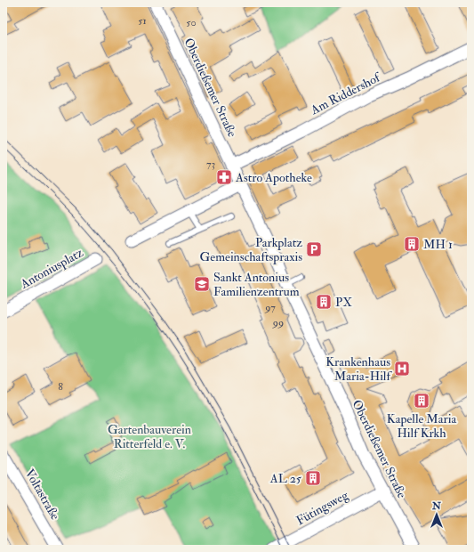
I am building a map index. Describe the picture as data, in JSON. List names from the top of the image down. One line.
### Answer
{"streets":{"street":["Oberdießemer Straße","Am Riddershof","Antoniusplatz","Voltastraße","Fütingsweg"]},"crossings":[["Oberdießemer Straße","Am Riddershof"],["Oberdießemer Straße","Fütingsweg"]],"parks":["Gartenbauverein Ritterfeld e. V."],"places":{"pharmacy":["Astro Apotheke"],"building":["MH 1","PX","Kapelle Maria Hilf Krkh","AL 25"],"parking":["Parkplatz Gemeinschaftspraxis"],"school or university":["Sankt Antonius Familienzentrum"],"hospital":["Krankenhaus Maria-Hilf"]},"house_numbers":["51","50","73","97","99","8"],"north":"top"}
